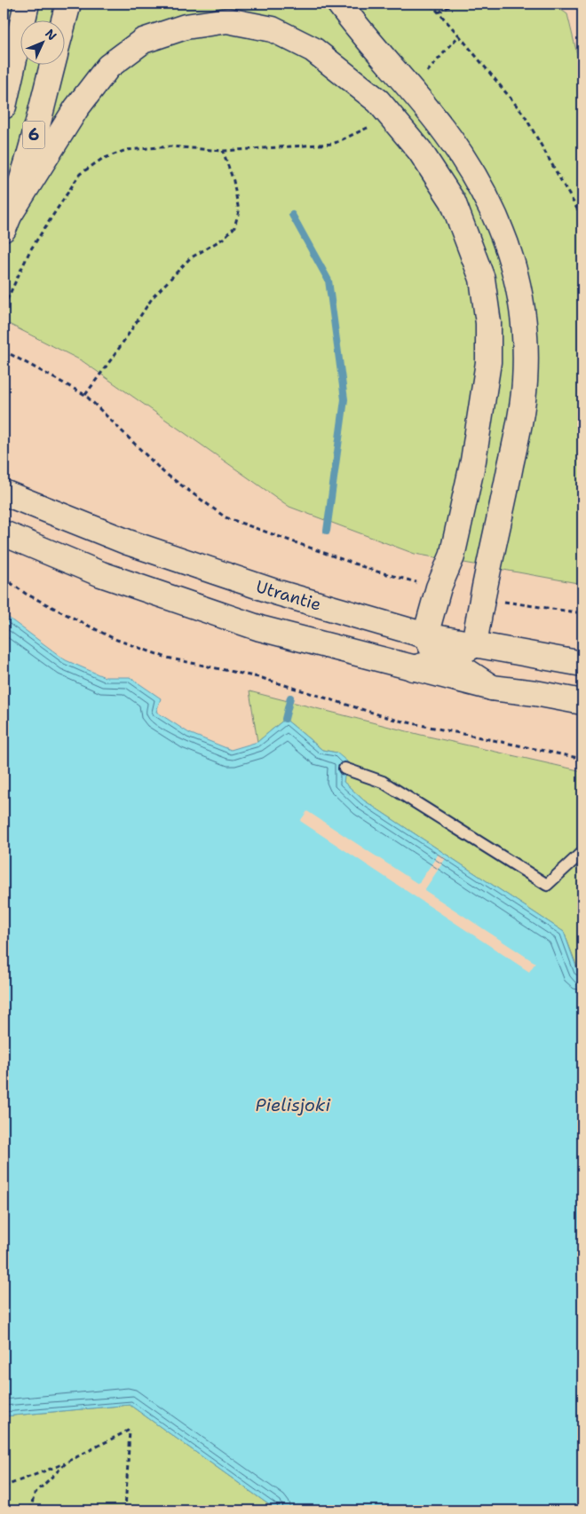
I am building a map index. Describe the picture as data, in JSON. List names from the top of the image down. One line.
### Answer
{"streets":{"main road":["6","Utrantie"]},"water":["Pielisjoki"],"north":"top right"}
